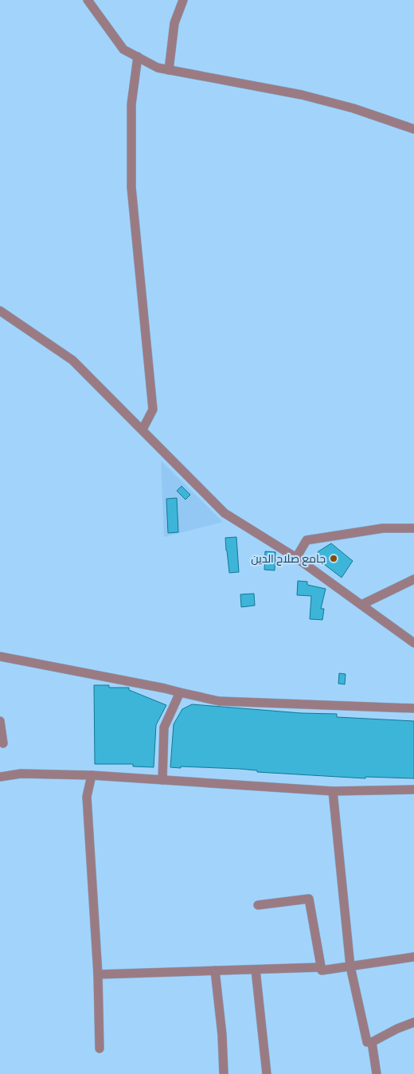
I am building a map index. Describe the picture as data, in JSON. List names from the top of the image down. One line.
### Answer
{"places":["جامع صلاح الدين"]}
